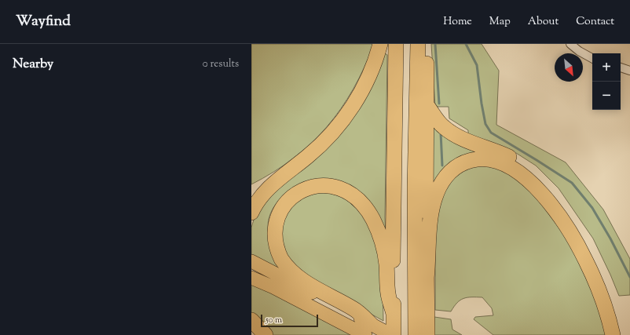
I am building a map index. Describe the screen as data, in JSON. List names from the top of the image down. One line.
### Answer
{"scale_bar":"50 m","north":"bottom right","page":{"header":"Wayfind","nav":["Home","Map","About","Contact"],"heading":["Nearby","0 results"],"map_buttons":["+","−"],"scale":"50 m"}}
